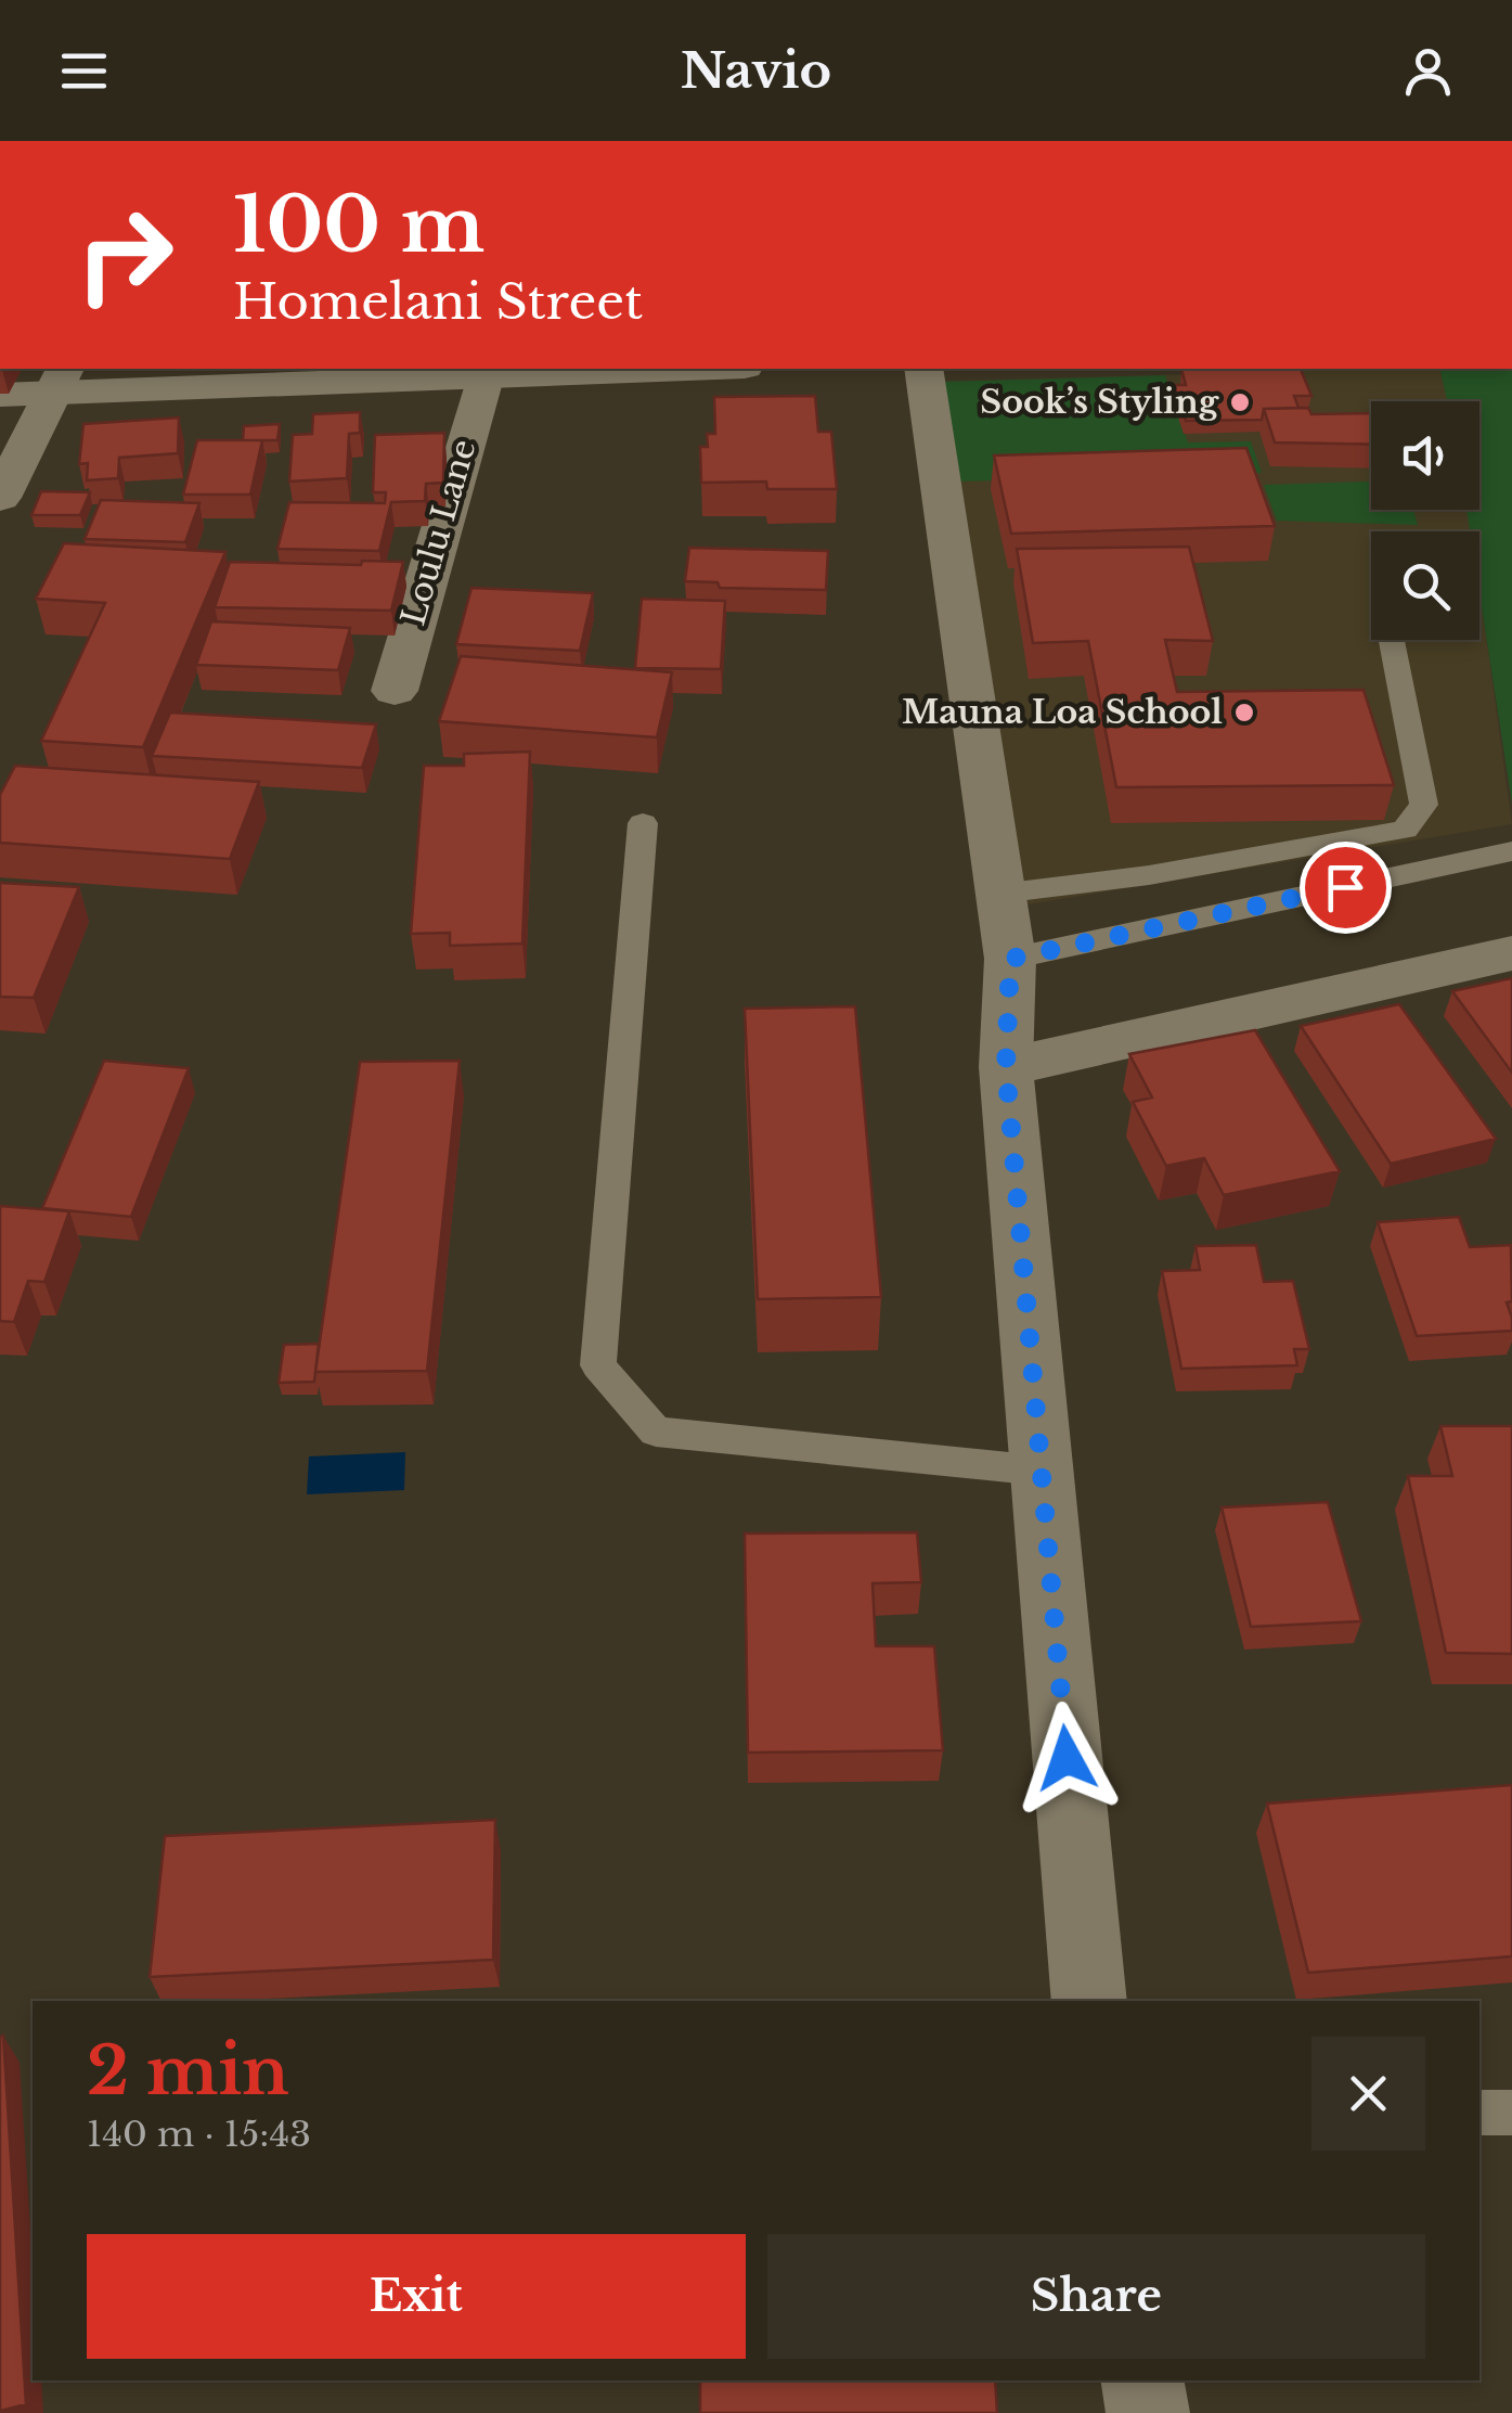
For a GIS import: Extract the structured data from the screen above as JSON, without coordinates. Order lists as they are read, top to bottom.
{
  "streets": {
    "street": ["Loulu Lane"]
  },
  "places": ["Sook’s Styling", "Mauna Loa School"],
  "page": {
    "header": "Navio",
    "turn": ["100 m", "Homelani Street"],
    "heading": ["2 min", "140 m · 15:43"],
    "buttons": ["Exit", "Share"]
  }
}
